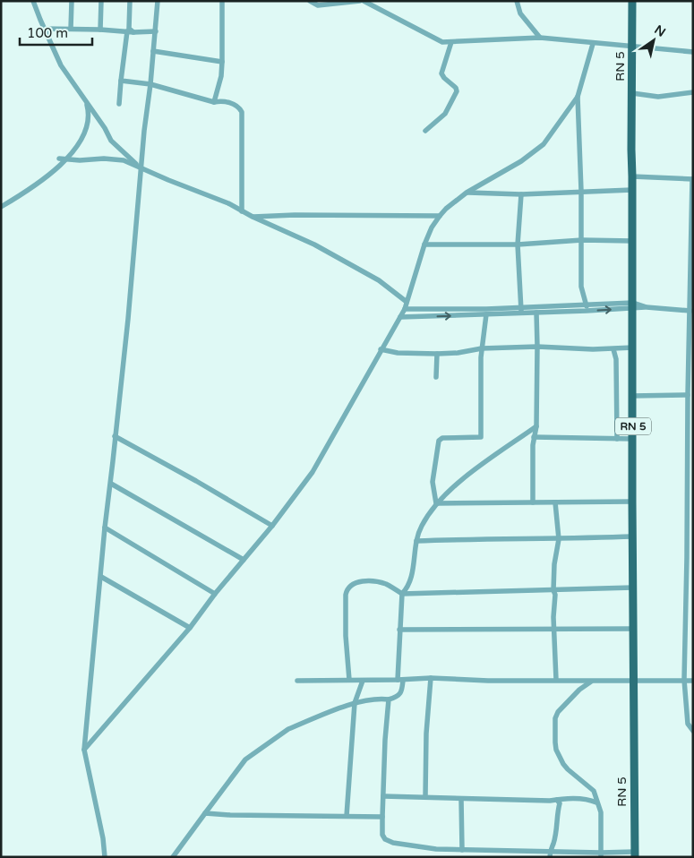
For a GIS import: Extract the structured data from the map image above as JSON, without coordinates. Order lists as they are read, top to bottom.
{
  "streets": {
    "main road": ["RN 5"]
  },
  "scale_bar": "100 m",
  "north": "top right"
}
